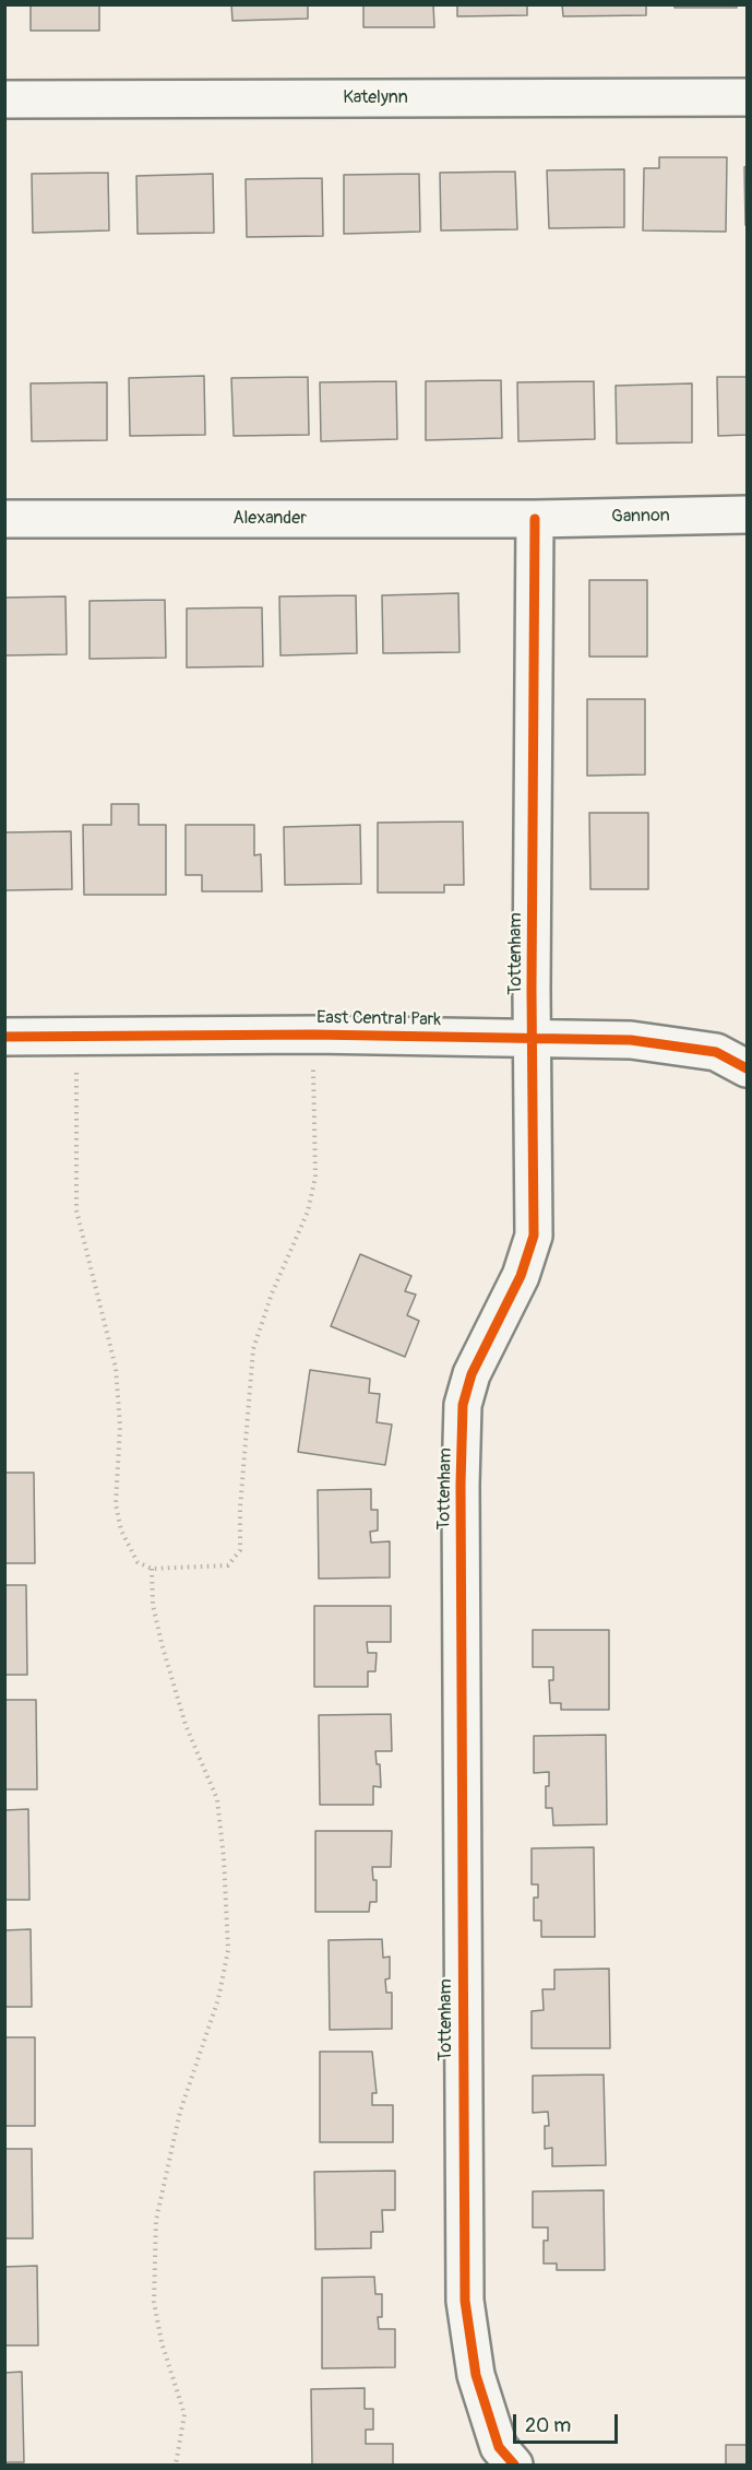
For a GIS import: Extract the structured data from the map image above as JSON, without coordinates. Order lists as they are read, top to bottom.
{
  "streets": {
    "street": [
      "Katelynn",
      "Gannon",
      "Alexander",
      "Tottenham",
      "East Central Park"
    ]
  },
  "crossings": [
    ["Gannon", "Alexander"],
    ["Gannon", "Tottenham"],
    ["Alexander", "Tottenham"],
    ["Tottenham", "East Central Park"]
  ],
  "scale_bar": "20 m"
}
